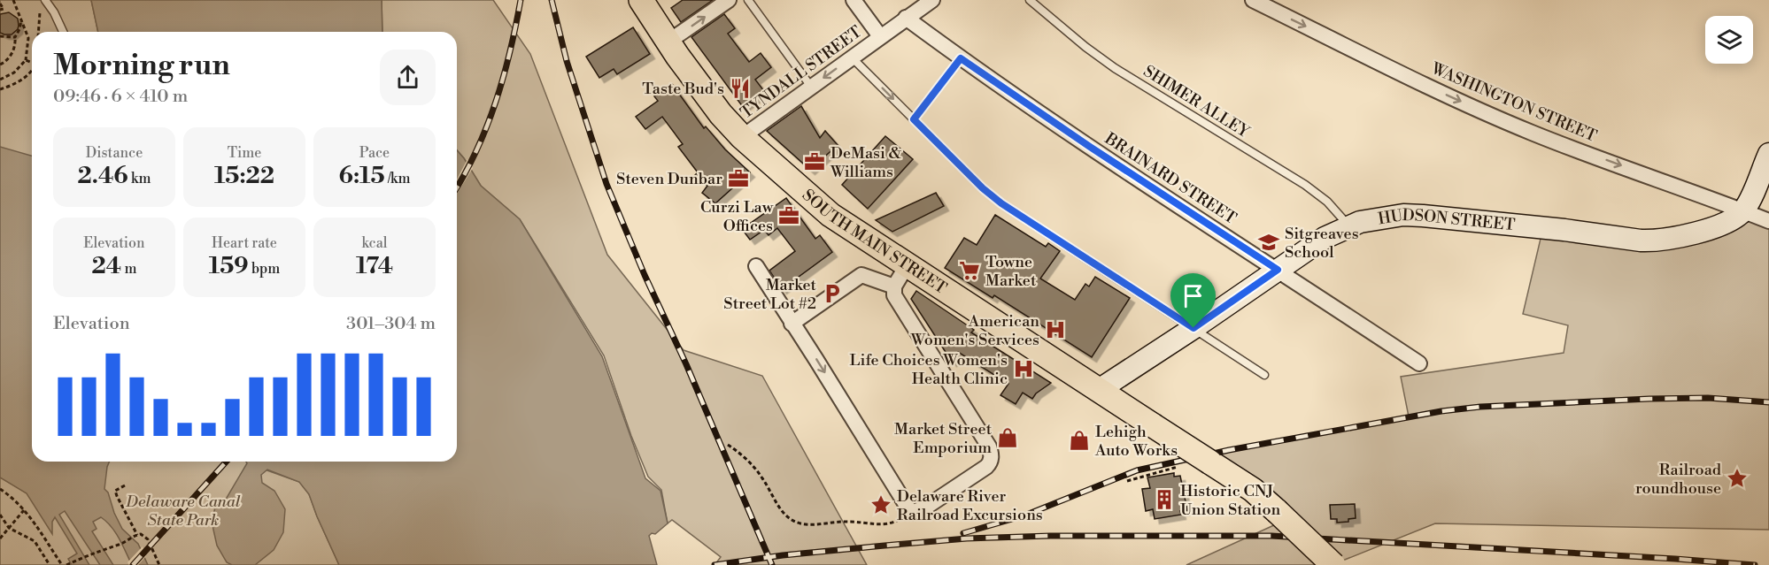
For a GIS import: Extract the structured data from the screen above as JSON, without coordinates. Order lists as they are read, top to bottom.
{
  "streets": {
    "main road": ["SOUTH MAIN STREET"],
    "street": [
      "TYNDALL STREET",
      "WASHINGTON STREET",
      "BRAINARD STREET",
      "HUDSON STREET"
    ],
    "lane": ["SHIMER ALLEY"]
  },
  "crossings": [
    ["TYNDALL STREET", "BRAINARD STREET"],
    ["TYNDALL STREET", "SOUTH MAIN STREET"],
    ["SHIMER ALLEY", "HUDSON STREET"],
    ["WASHINGTON STREET", "HUDSON STREET"],
    ["BRAINARD STREET", "HUDSON STREET"],
    ["HUDSON STREET", "SOUTH MAIN STREET"]
  ],
  "one_way": ["WASHINGTON STREET"],
  "parks": ["Delaware Canal State Park"],
  "places": {
    "restaurant": ["Taste Bud's"],
    "office": ["DeMasi & Williams", "Steven Dunbar", "Curzi Law Offices"],
    "school or university": ["Sitgreaves School"],
    "supermarket": ["Towne Market"],
    "parking": ["Market Street Lot #2"],
    "hospital": ["American Women's Services", "Life Choices Women's Health Clinic"],
    "shop": ["Market Street Emporium", "Lehigh Auto Works"],
    "place": ["Railroad roundhouse", "Delaware River Railroad Excursions"],
    "building": ["Historic CNJ Union Station"]
  },
  "page": {
    "heading": ["Morning run", "09:46 · 6 × 410 m"],
    "stats": [
      ["Distance", "2.46 km"],
      ["Time", "15:22"],
      ["Pace", "6:15 /km"],
      ["Elevation", "24 m"],
      ["Heart rate", "159 bpm"],
      ["kcal", "174"]
    ],
    "chart": ["Elevation", "301–304 m"]
  }
}
